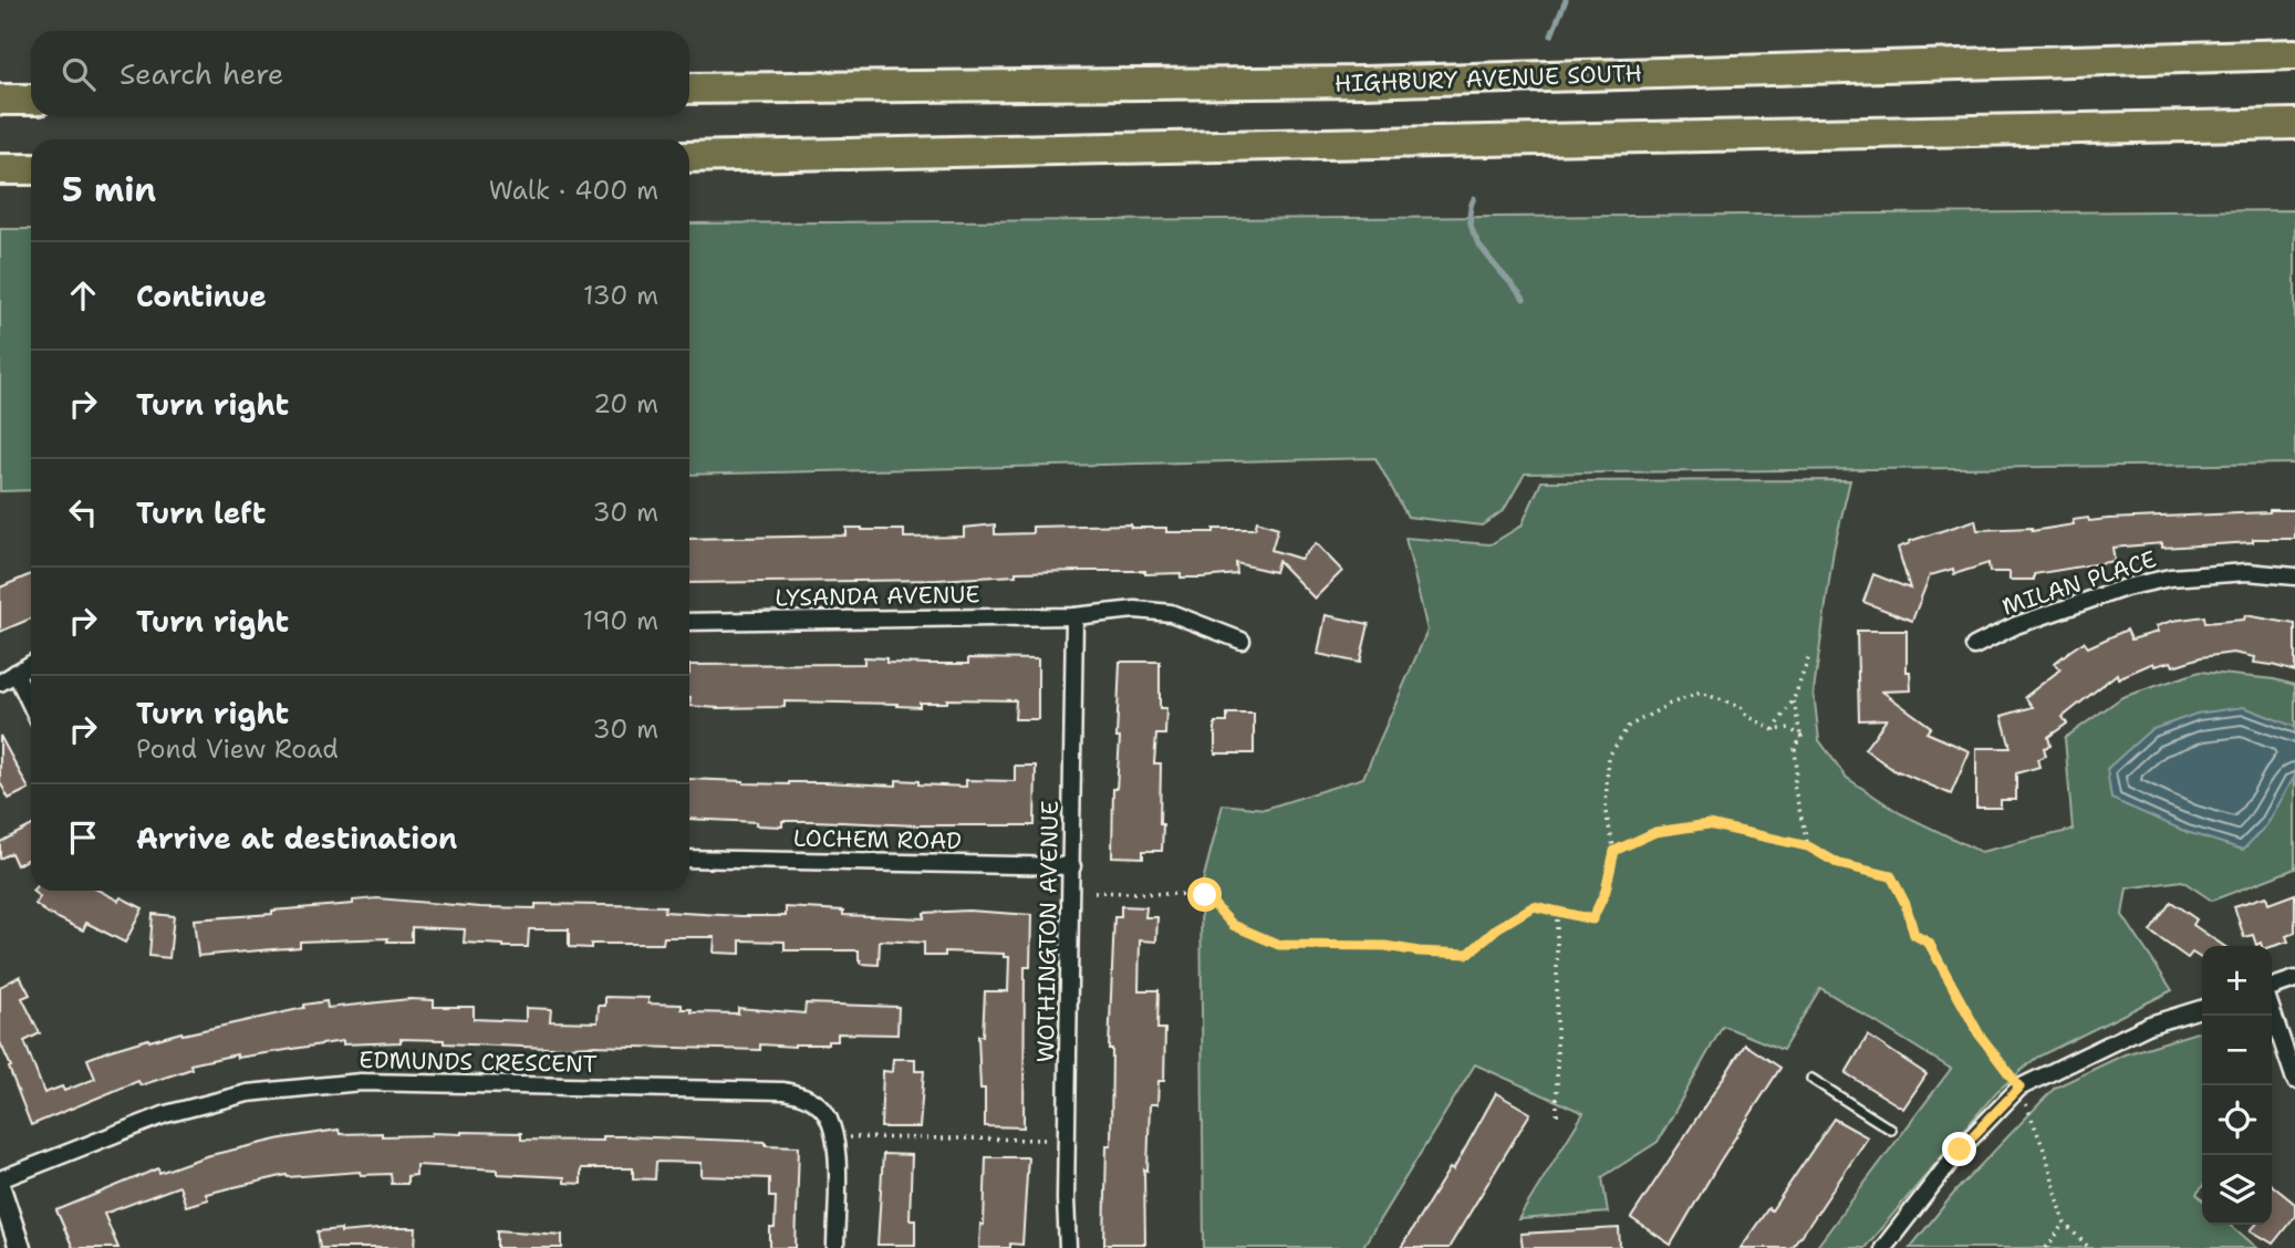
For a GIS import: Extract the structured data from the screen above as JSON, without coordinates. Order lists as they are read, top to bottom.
{
  "streets": {
    "highway": ["HIGHBURY AVENUE SOUTH"],
    "street": [
      "MILAN PLACE",
      "LYSANDA AVENUE",
      "LOCHEM ROAD",
      "WOTHINGTON AVENUE",
      "EDMUNDS CRESCENT"
    ]
  },
  "crossings": [
    ["LYSANDA AVENUE", "WOTHINGTON AVENUE"],
    ["LOCHEM ROAD", "WOTHINGTON AVENUE"]
  ],
  "page": {
    "search": "Search here",
    "heading": ["5 min", "Walk · 400 m"],
    "list": [
      ["Continue", "130 m"],
      ["Turn right", "20 m"],
      ["Turn left", "30 m"],
      ["Turn right", "190 m"],
      ["Turn right", "Pond View Road", "30 m"],
      "Arrive at destination"
    ],
    "map_buttons": ["+", "−"]
  }
}
